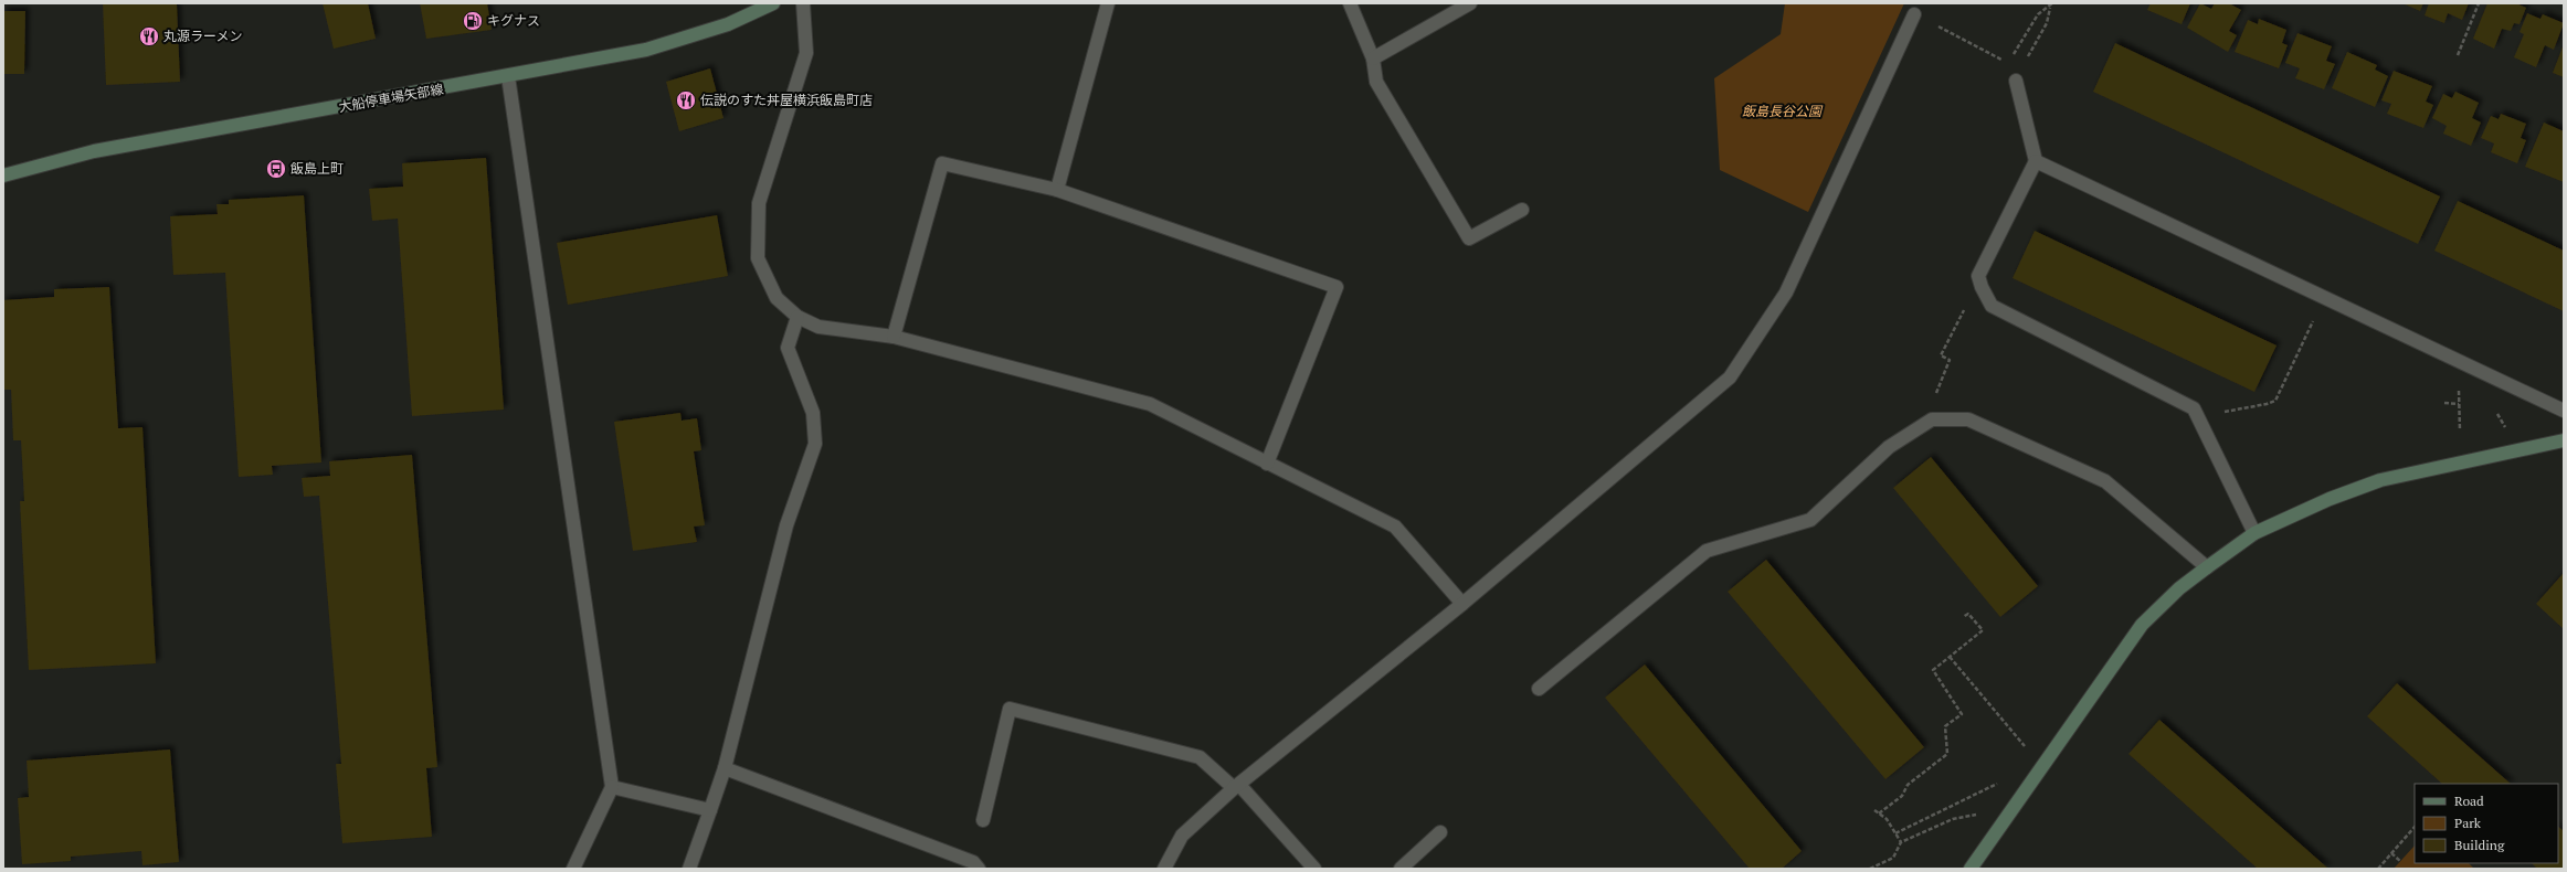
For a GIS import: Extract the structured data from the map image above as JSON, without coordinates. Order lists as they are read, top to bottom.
{
  "streets": {
    "main road": ["大船停車場矢部線"]
  },
  "parks": ["飯島長谷公園"],
  "places": {
    "fuel station": ["キグナス"],
    "restaurant": ["丸源ラーメン", "伝説のすた丼屋横浜飯島町店"],
    "bus stop": ["飯島上町"]
  },
  "legend": ["Road", "Park", "Building"]
}
